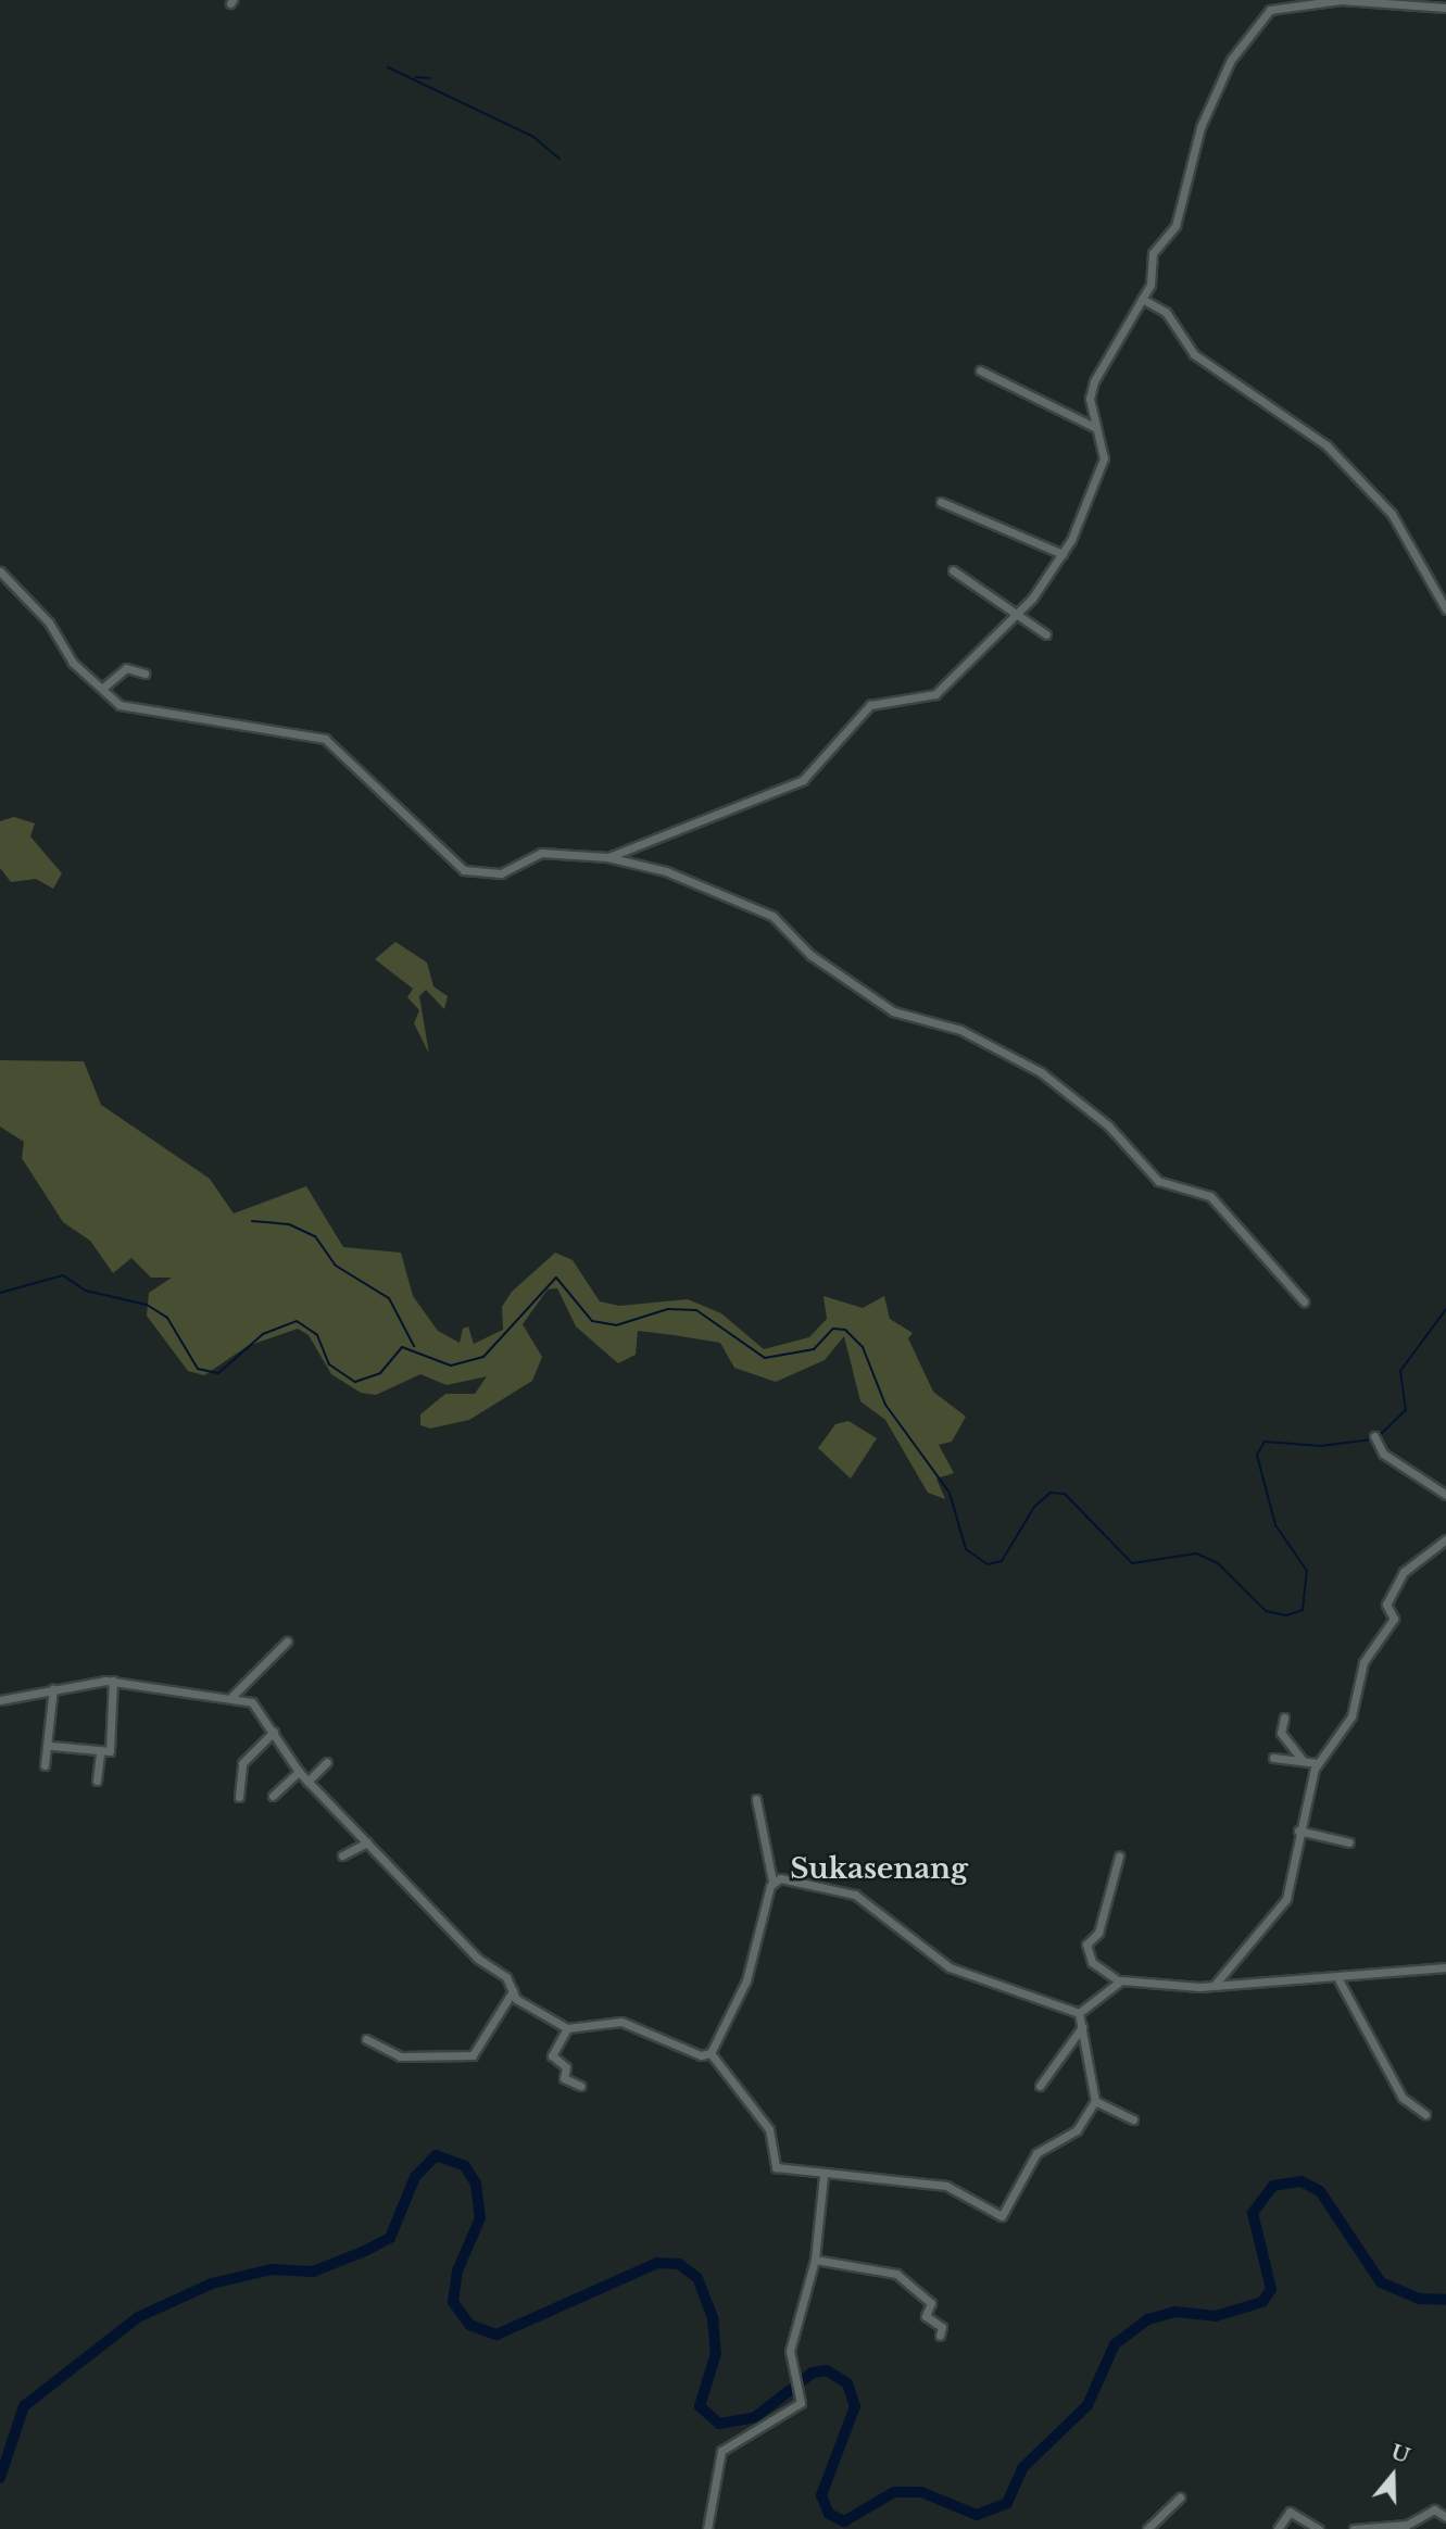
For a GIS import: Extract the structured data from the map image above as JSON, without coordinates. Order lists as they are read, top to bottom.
{
  "districts": ["Sukasenang"],
  "north": "top"
}
